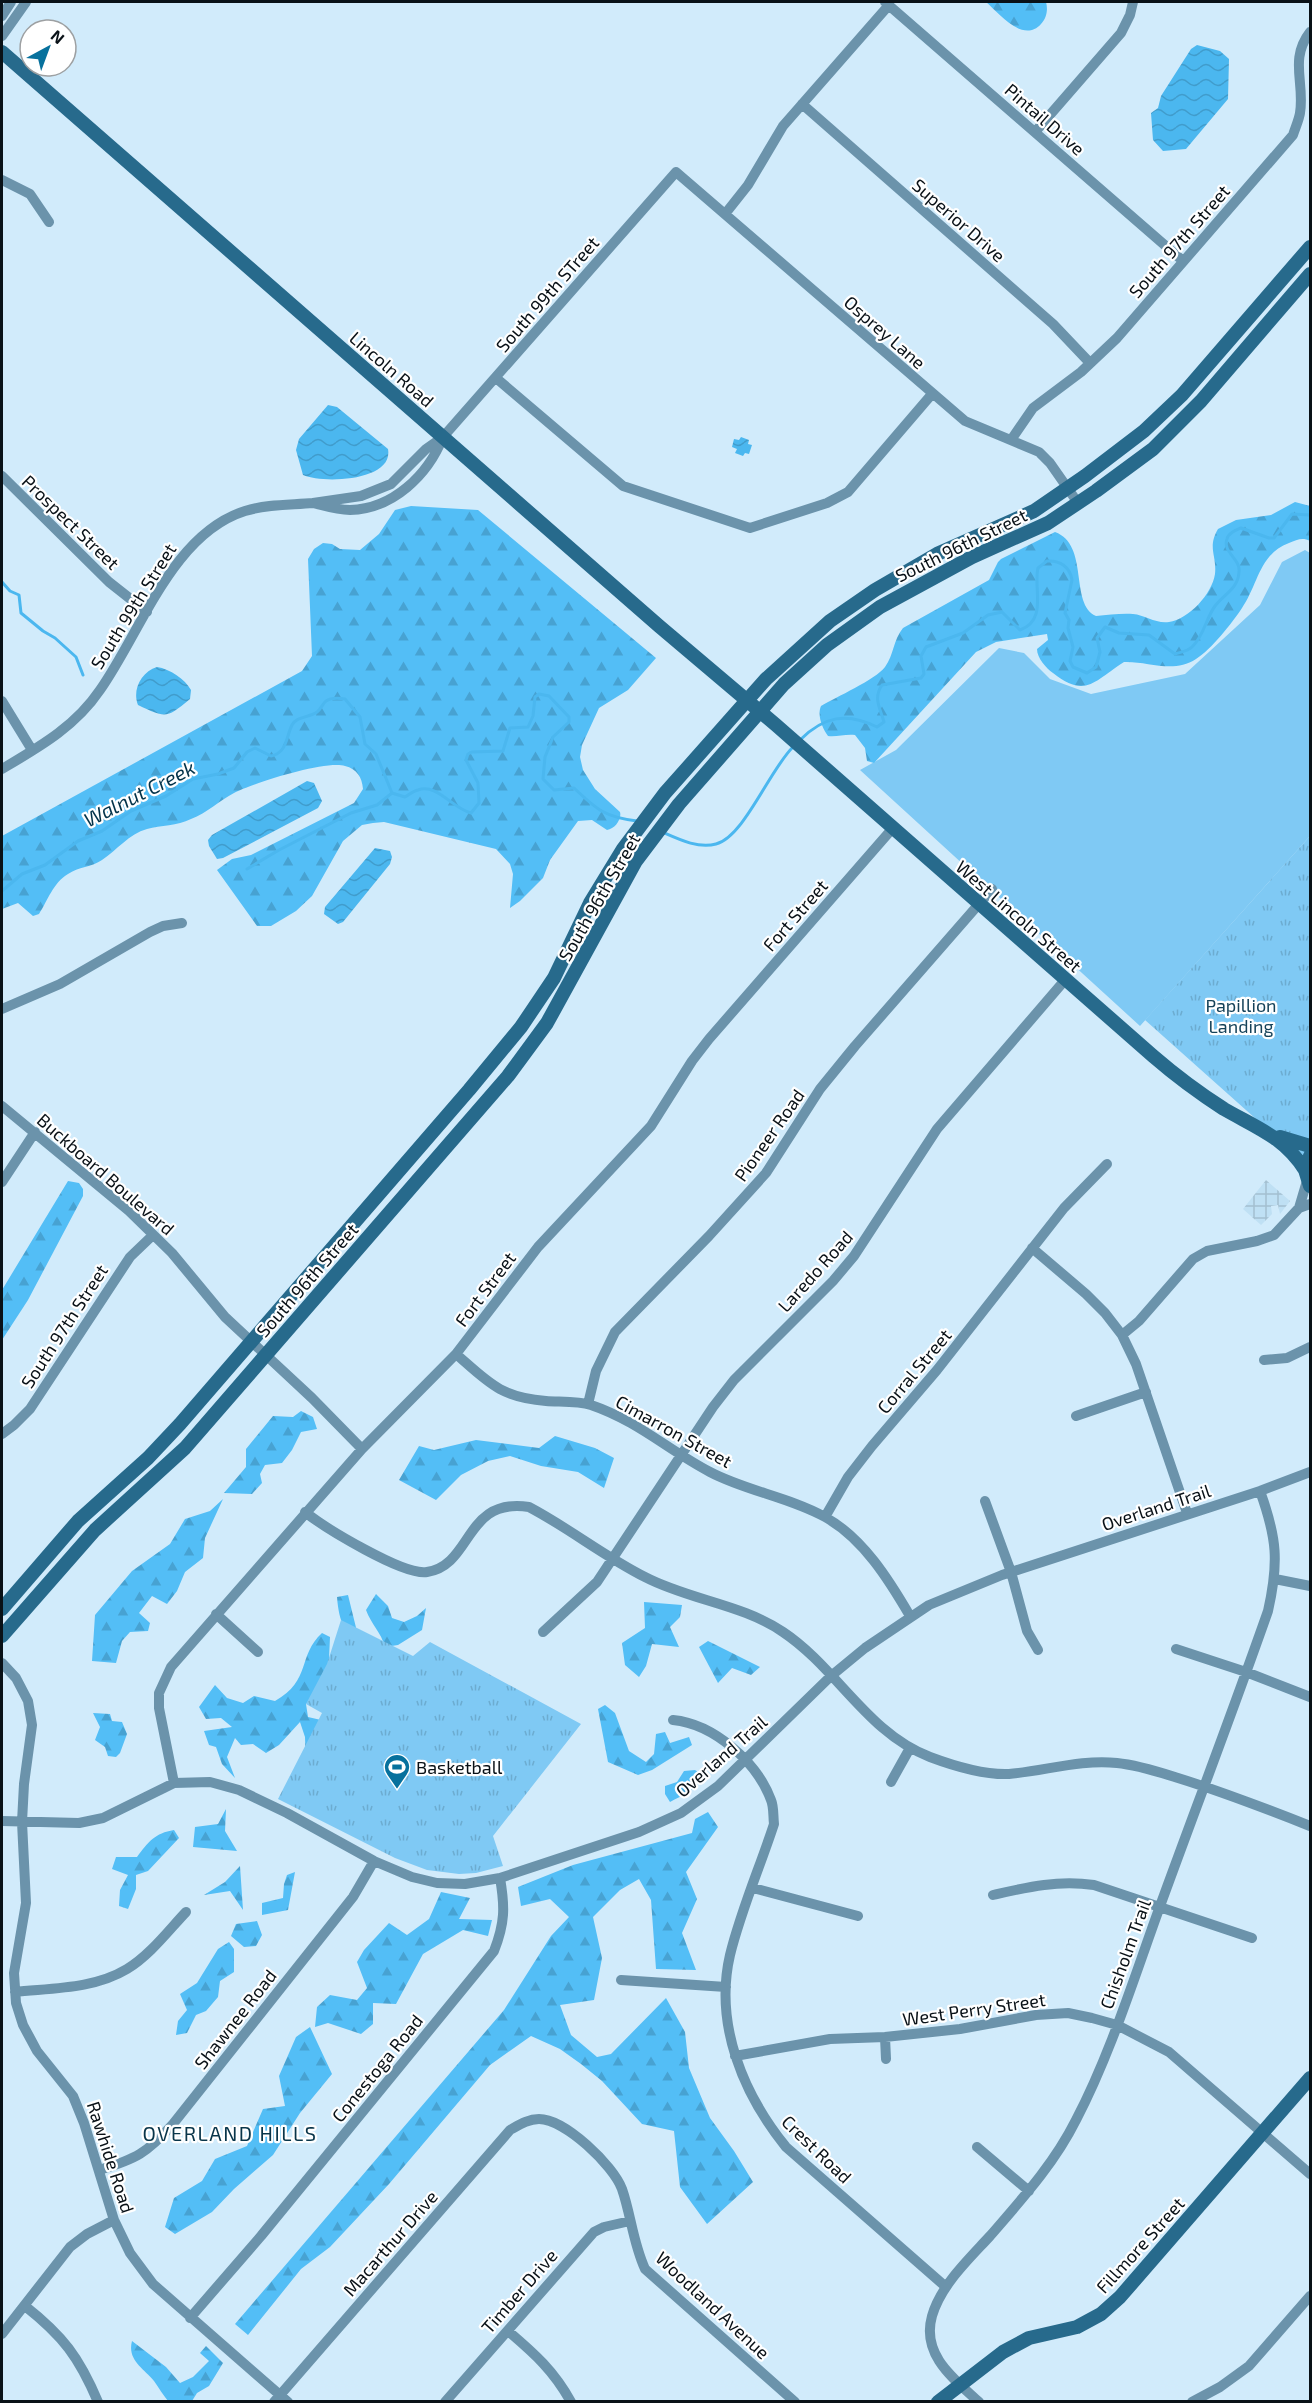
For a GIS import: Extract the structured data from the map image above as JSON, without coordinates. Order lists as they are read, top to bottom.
{
  "streets": {
    "main road": [
      "Lincoln Road",
      "South 96th Street",
      "West Lincoln Street",
      "Fillmore Street"
    ],
    "street": [
      "Pintail Drive",
      "Superior Drive",
      "South 97th Street",
      "South 99th STreet",
      "Osprey Lane",
      "Prospect Street",
      "South 99th Street",
      "Fort Street",
      "Pioneer Road",
      "Buckboard Boulevard",
      "Laredo Road",
      "Corral Street",
      "Cimarron Street",
      "Overland Trail",
      "Chisholm Trail",
      "West Perry Street",
      "Shawnee Road",
      "Conestoga Road",
      "Crest Road",
      "Rawhide Road",
      "Macarthur Drive",
      "Timber Drive",
      "Woodland Avenue"
    ]
  },
  "crossings": [
    ["Pintail Drive", "South 97th Street"],
    ["Superior Drive", "South 97th Street"],
    ["South 97th Street", "Osprey Lane"],
    ["South 97th Street", "Buckboard Boulevard"],
    ["South 99th STreet", "Osprey Lane"],
    ["South 99th STreet", "Lincoln Road"],
    ["South 99th STreet", "South 99th Street"],
    ["Osprey Lane", "South 96th Street"],
    ["Lincoln Road", "South 96th Street"],
    ["Lincoln Road", "South 99th Street"],
    ["Lincoln Road", "West Lincoln Street"],
    ["Prospect Street", "South 99th Street"],
    ["South 96th Street", "West Lincoln Street"],
    ["South 96th Street", "Buckboard Boulevard"],
    ["Fort Street", "West Lincoln Street"],
    ["Fort Street", "Buckboard Boulevard"],
    ["Fort Street", "Cimarron Street"],
    ["Fort Street", "Overland Trail"],
    ["West Lincoln Street", "Pioneer Road"],
    ["West Lincoln Street", "Laredo Road"],
    ["Pioneer Road", "Cimarron Street"],
    ["Laredo Road", "Cimarron Street"],
    ["Corral Street", "Cimarron Street"],
    ["Cimarron Street", "Overland Trail"],
    ["Overland Trail", "Chisholm Trail"],
    ["Overland Trail", "Shawnee Road"],
    ["Overland Trail", "Conestoga Road"],
    ["Overland Trail", "Crest Road"],
    ["Overland Trail", "Rawhide Road"],
    ["Chisholm Trail", "West Perry Street"],
    ["Chisholm Trail", "Crest Road"],
    ["Chisholm Trail", "Fillmore Street"],
    ["West Perry Street", "Crest Road"],
    ["West Perry Street", "Fillmore Street"],
    ["Shawnee Road", "Rawhide Road"],
    ["Conestoga Road", "Rawhide Road"],
    ["Rawhide Road", "Macarthur Drive"],
    ["Macarthur Drive", "Woodland Avenue"],
    ["Timber Drive", "Woodland Avenue"]
  ],
  "districts": ["OVERLAND HILLS"],
  "water": ["Walnut Creek"],
  "parks": ["Papillion Landing"],
  "places": {
    "sports": ["Basketball"]
  },
  "north": "top right"
}
